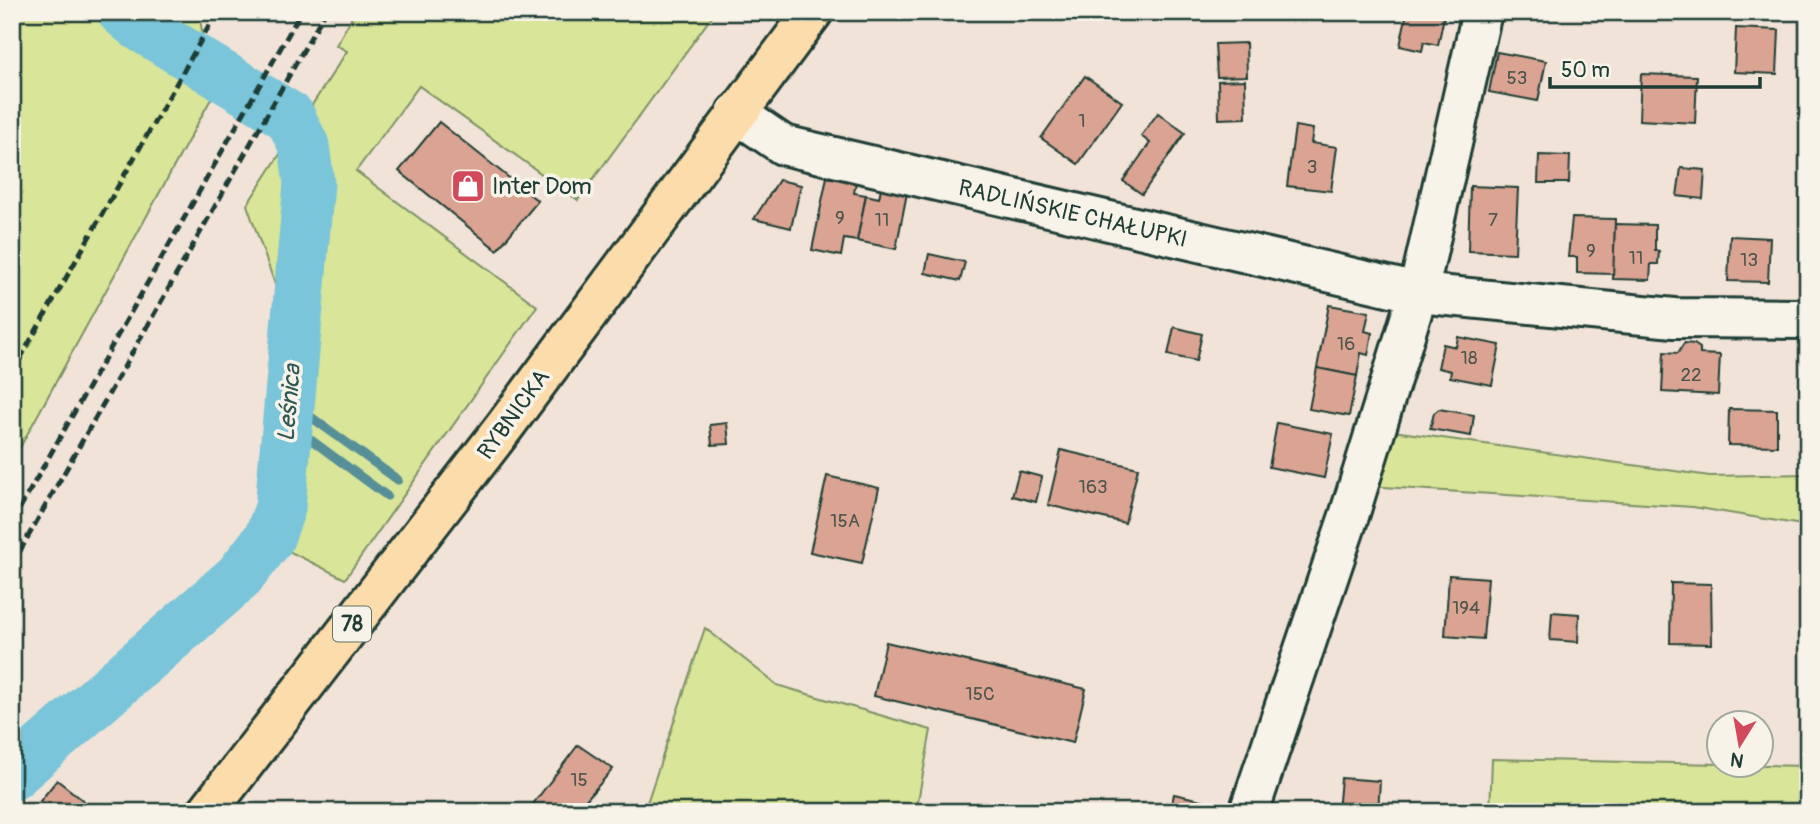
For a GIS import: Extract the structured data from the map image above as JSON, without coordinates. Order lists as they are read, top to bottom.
{
  "streets": {
    "main road": ["RYBNICKA", "78"],
    "street": ["RADLIŃSKIE CHAŁUPKI"]
  },
  "crossings": [
    ["RADLIŃSKIE CHAŁUPKI", "RYBNICKA"]
  ],
  "water": ["Leśnica"],
  "places": {
    "shop": ["Inter Dom"]
  },
  "house_numbers": [
    "53",
    "1",
    "3",
    "9",
    "11",
    "7",
    "9",
    "11",
    "13",
    "16",
    "18",
    "22",
    "163",
    "15A",
    "194",
    "15C",
    "15"
  ],
  "scale_bar": "50 m",
  "north": "bottom"
}
